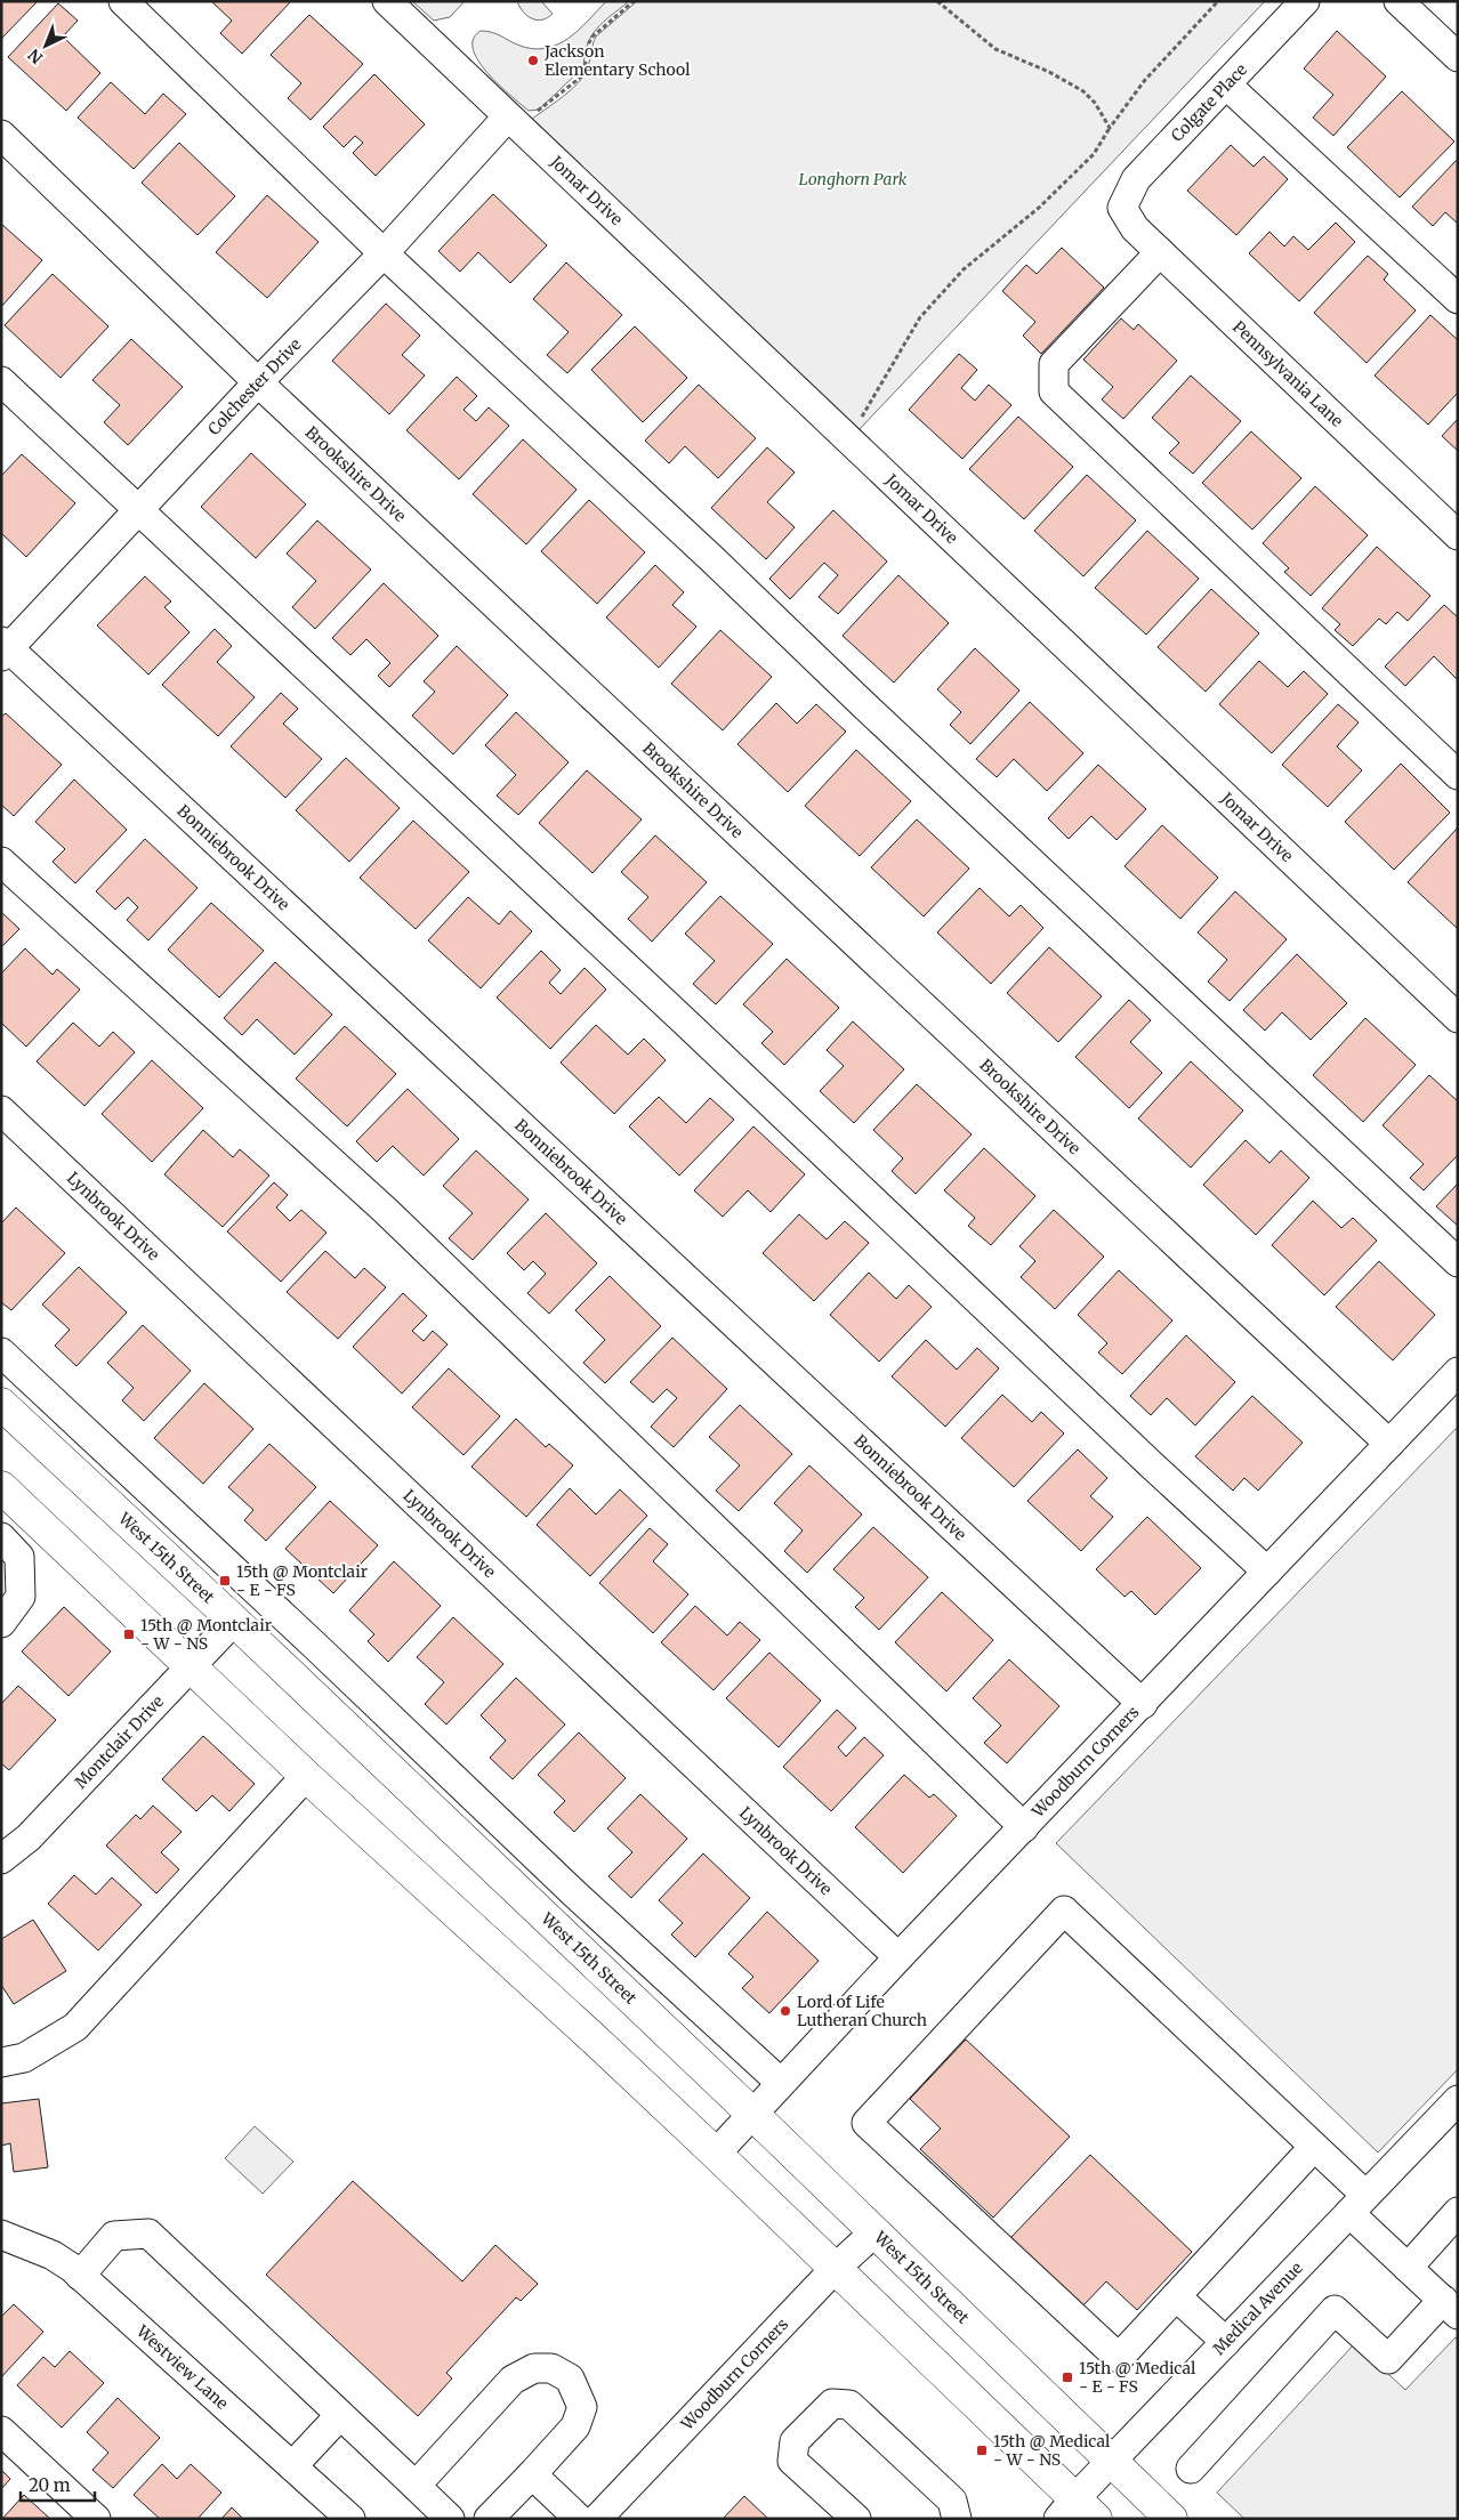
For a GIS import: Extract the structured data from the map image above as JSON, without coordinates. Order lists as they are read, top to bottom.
{
  "streets": {
    "main road": ["West 15th Street"],
    "street": [
      "Colgate Place",
      "Jomar Drive",
      "Pennsylvania Lane",
      "Colchester Drive",
      "Brookshire Drive",
      "Bonniebrook Drive",
      "Lynbrook Drive",
      "Montclair Drive",
      "Woodburn Corners",
      "Medical Avenue",
      "Westview Lane"
    ]
  },
  "crossings": [
    ["Colgate Place", "Pennsylvania Lane"],
    ["Jomar Drive", "Colchester Drive"],
    ["Colchester Drive", "Brookshire Drive"],
    ["Colchester Drive", "Bonniebrook Drive"],
    ["Brookshire Drive", "Woodburn Corners"],
    ["Bonniebrook Drive", "Woodburn Corners"],
    ["Lynbrook Drive", "Woodburn Corners"],
    ["West 15th Street", "Montclair Drive"],
    ["West 15th Street", "Woodburn Corners"],
    ["West 15th Street", "Medical Avenue"]
  ],
  "parks": ["Longhorn Park"],
  "places": {
    "other": ["Jackson Elementary School", "Lord of Life Lutheran Church"],
    "transit": [
      "15th @ Montclair - E - FS",
      "15th @ Montclair - W - NS",
      "15th @ Medical - E - FS",
      "15th @ Medical - W - NS"
    ]
  },
  "scale_bar": "20 m",
  "north": "bottom left"
}
